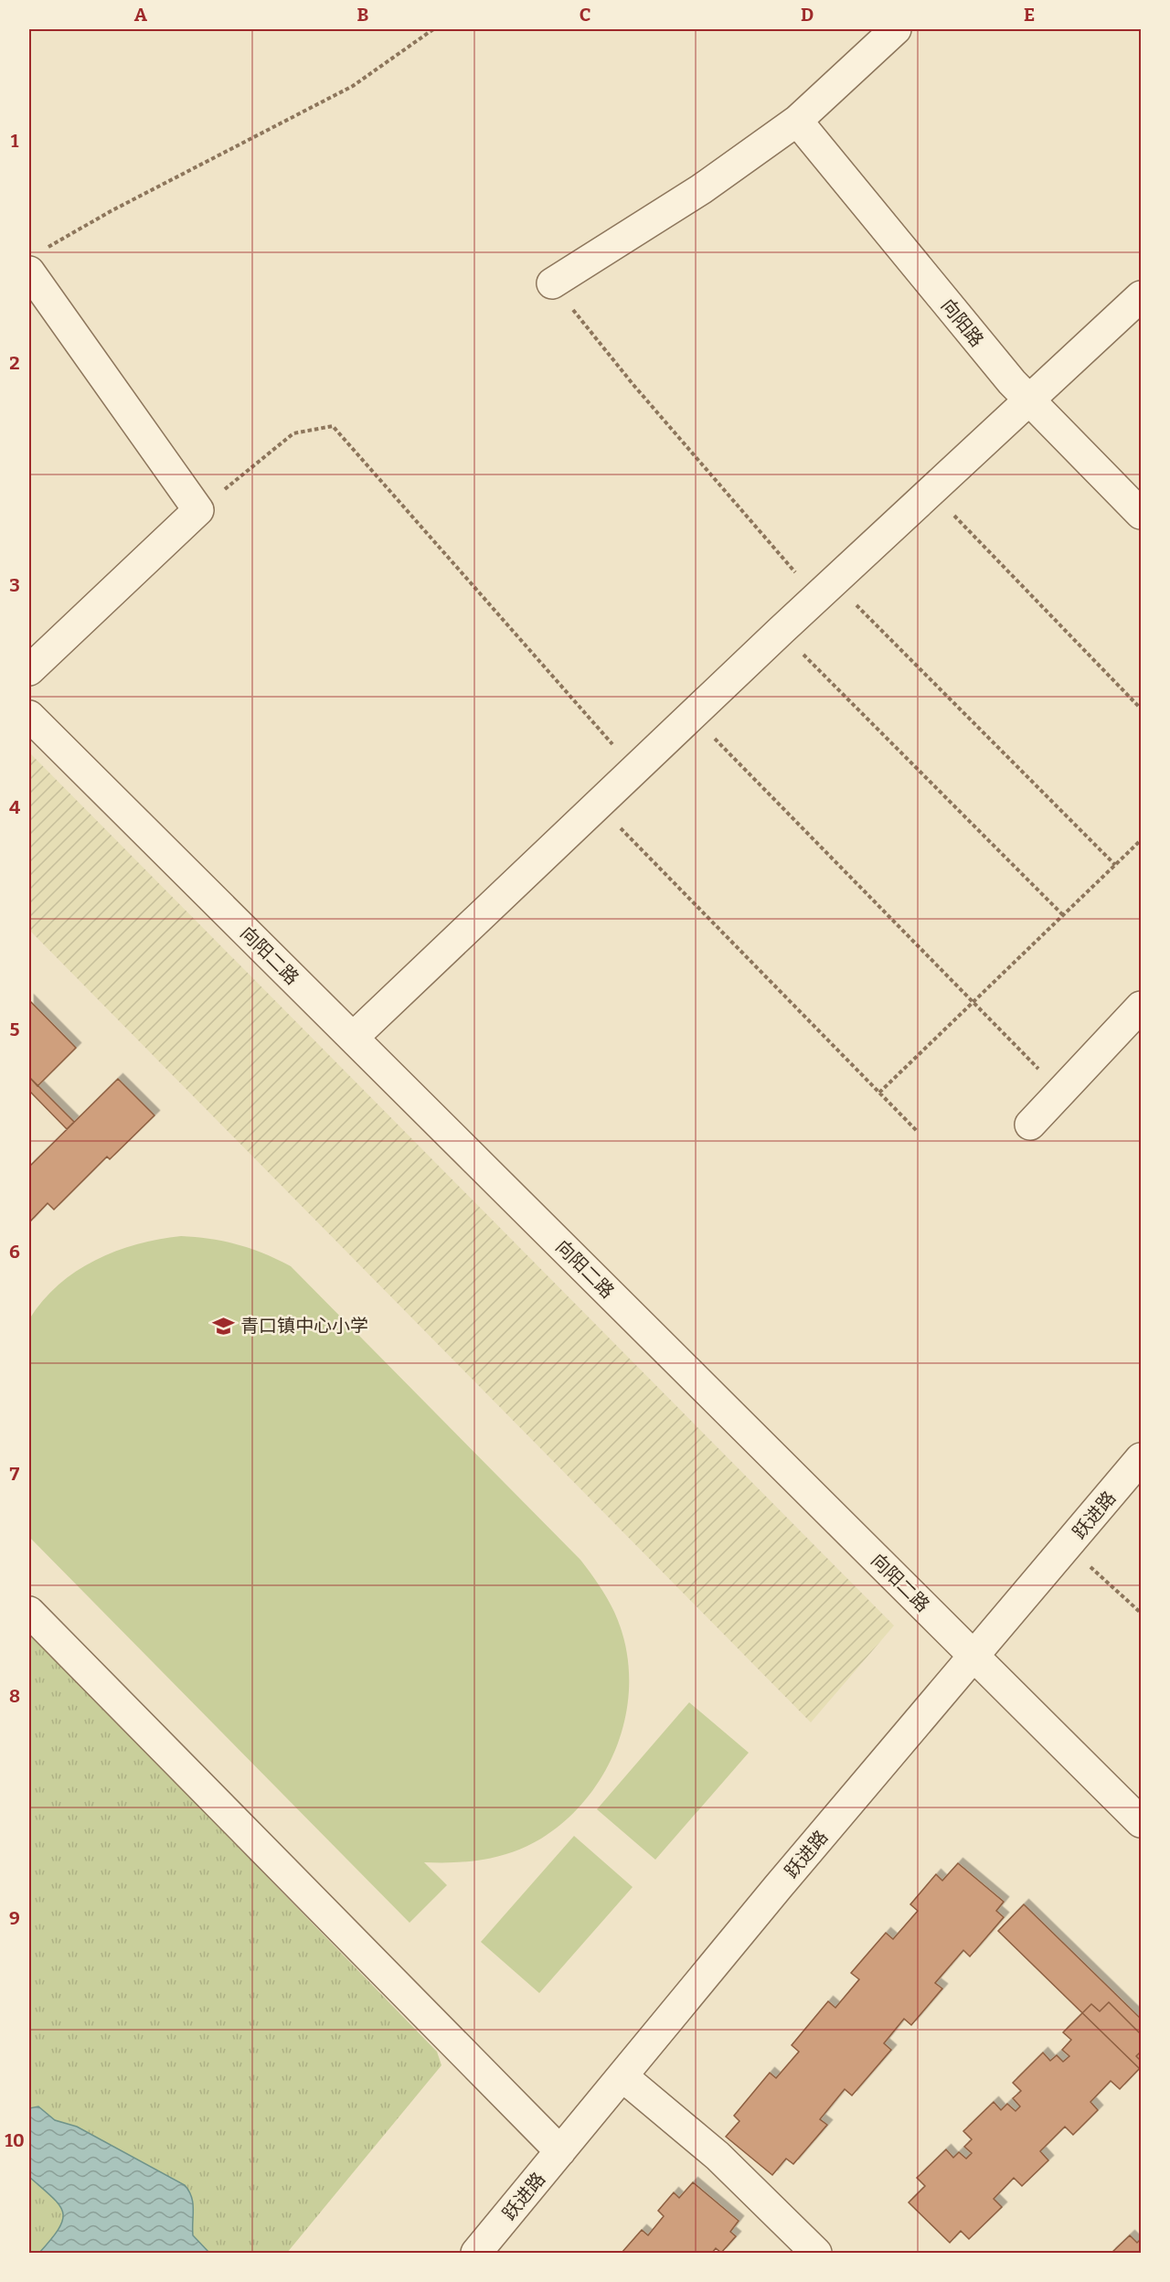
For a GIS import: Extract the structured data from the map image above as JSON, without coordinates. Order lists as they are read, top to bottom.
{
  "streets": {
    "street": ["向阳路", "向阳二路", "跃进路"]
  },
  "crossings": [
    ["向阳二路", "跃进路"]
  ],
  "places": {
    "school or university": ["青口镇中心小学"]
  },
  "grid": {
    "columns": [
      "A",
      "B",
      "C",
      "D",
      "E"
    ],
    "rows": [
      "1",
      "2",
      "3",
      "4",
      "5",
      "6",
      "7",
      "8",
      "9",
      "10"
    ]
  }
}
